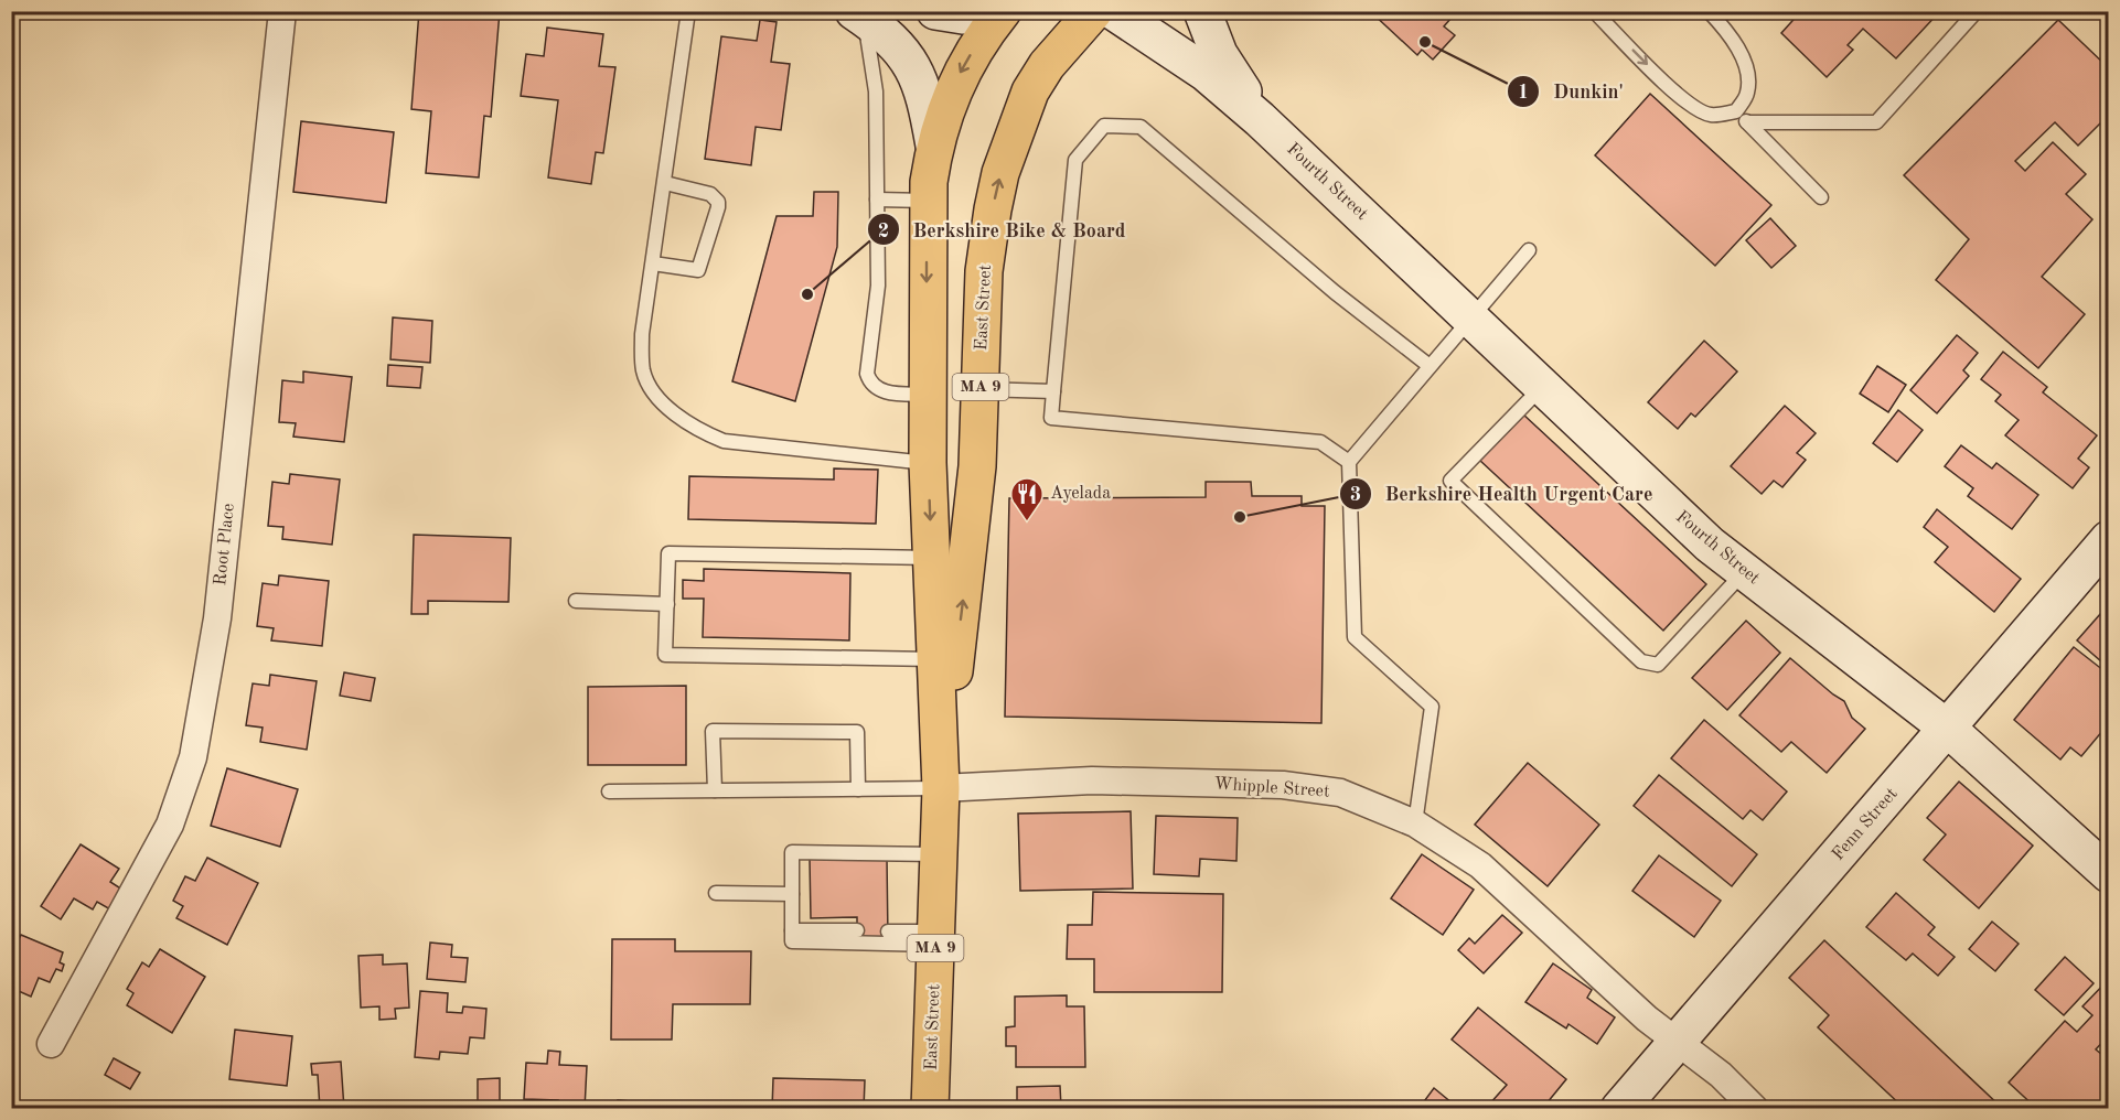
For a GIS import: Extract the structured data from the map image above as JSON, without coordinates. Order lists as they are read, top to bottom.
{
  "streets": {
    "highway": ["East Street", "MA 9"],
    "street": [
      "Fourth Street",
      "Root Place",
      "Whipple Street",
      "Fenn Street"
    ]
  },
  "crossings": [
    ["Fourth Street", "Fenn Street"],
    ["East Street", "Whipple Street"],
    ["Whipple Street", "Fenn Street"]
  ],
  "places": {
    "other": ["Dunkin'", "Berkshire Bike & Board", "Berkshire Health Urgent Care"],
    "restaurant": ["Ayelada"]
  }
}
